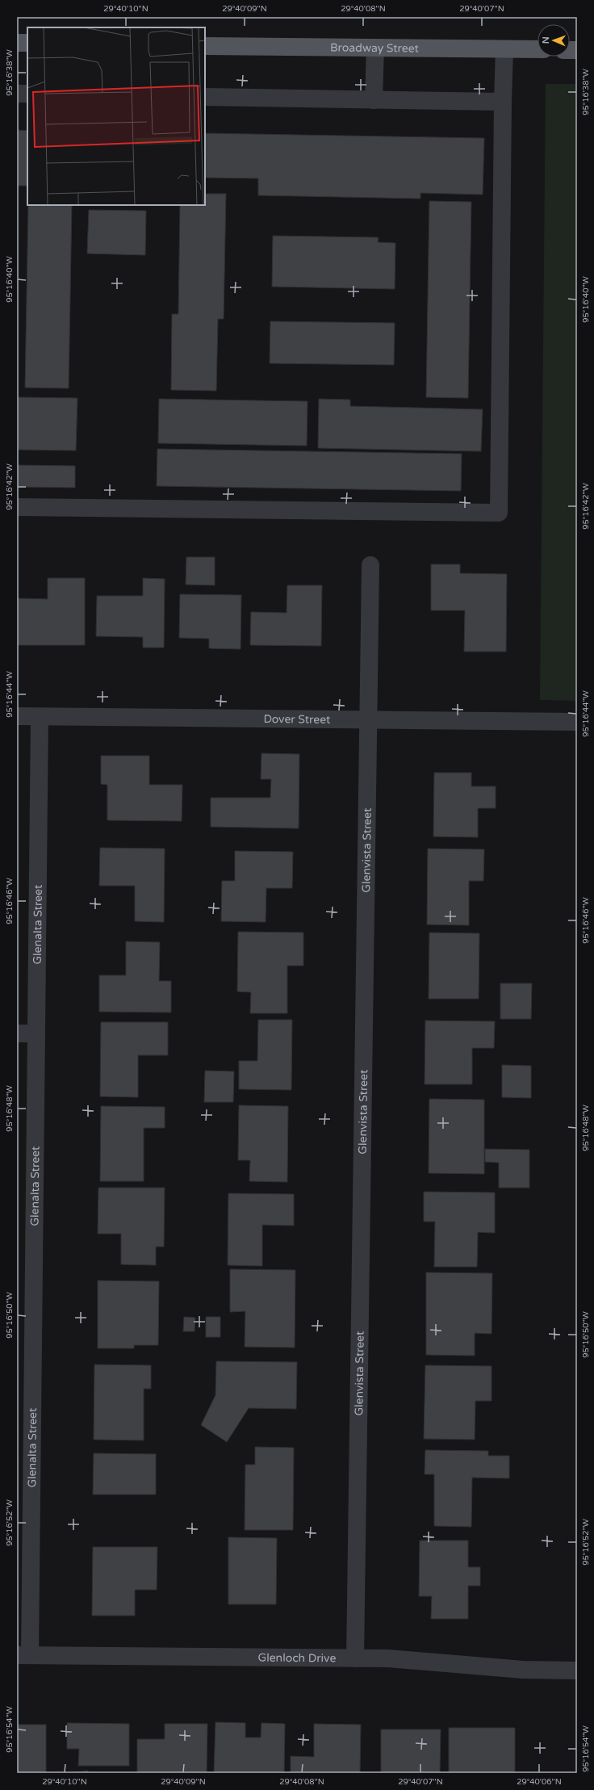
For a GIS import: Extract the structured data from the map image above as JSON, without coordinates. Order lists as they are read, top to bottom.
{
  "streets": {
    "main road": ["Broadway Street"],
    "street": [
      "Dover Street",
      "Glenvista Street",
      "Glenalta Street",
      "Glenloch Drive"
    ]
  },
  "crossings": [
    ["Dover Street", "Glenvista Street"],
    ["Dover Street", "Glenalta Street"],
    ["Glenvista Street", "Glenloch Drive"],
    ["Glenalta Street", "Glenloch Drive"]
  ],
  "north": "left",
  "coordinates": [
    "29°40'10\"N",
    "29°40'09\"N",
    "29°40'08\"N",
    "29°40'07\"N",
    "95°16'38\"W",
    "95°16'40\"W",
    "95°16'42\"W",
    "95°16'44\"W",
    "95°16'46\"W",
    "95°16'48\"W",
    "95°16'50\"W",
    "95°16'52\"W",
    "95°16'54\"W",
    "29°40'06\"N"
  ]
}
